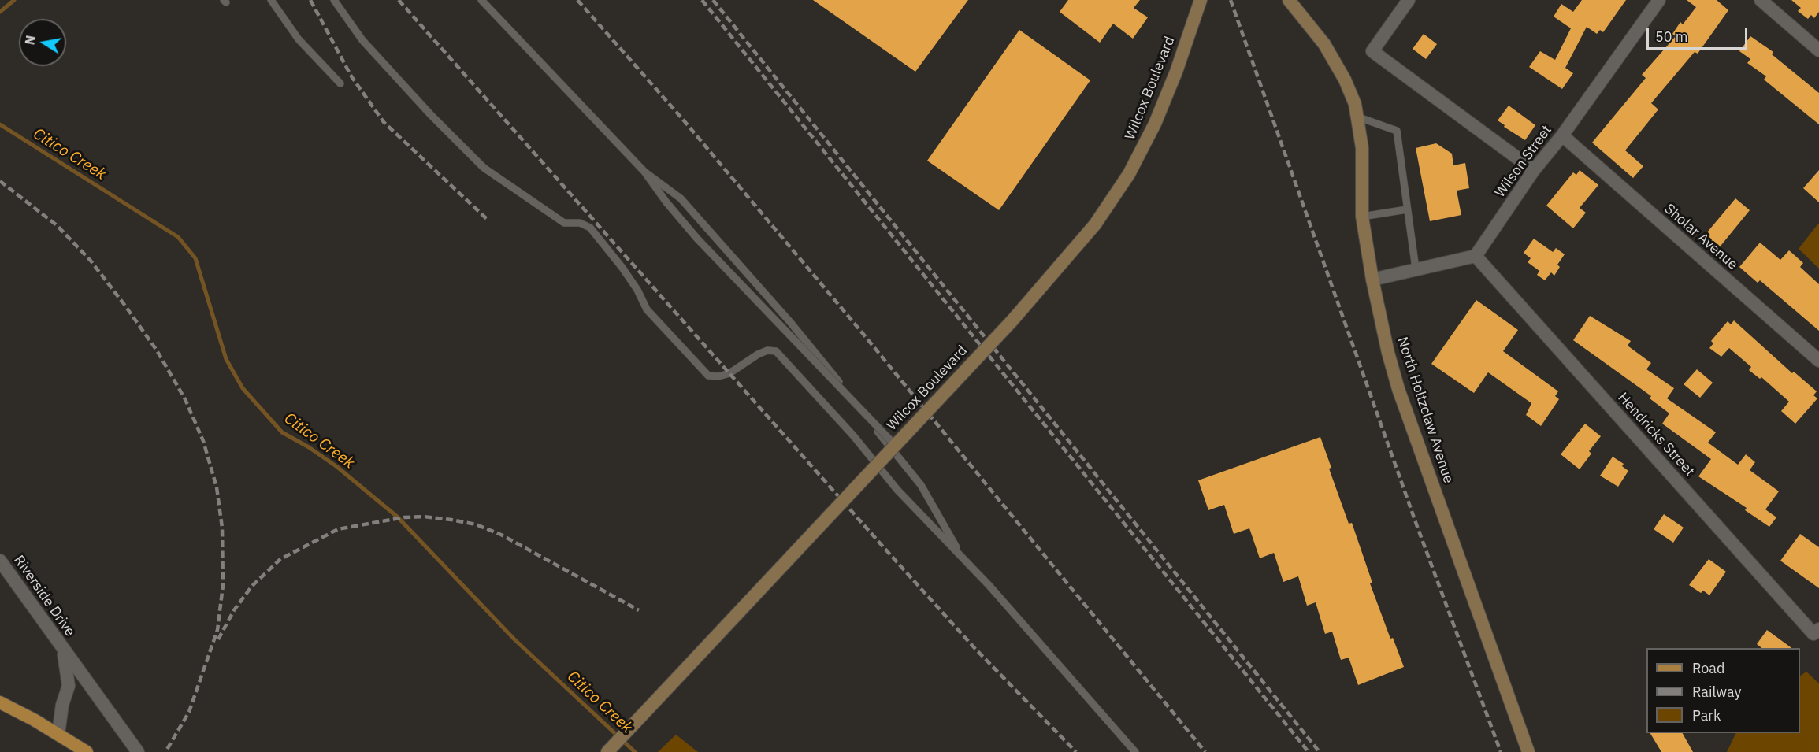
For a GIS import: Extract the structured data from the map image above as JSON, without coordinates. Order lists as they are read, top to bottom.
{
  "streets": {
    "main road": ["Wilcox Boulevard", "North Holtzclaw Avenue"],
    "street": [
      "Wilson Street",
      "Sholar Avenue",
      "Hendricks Street",
      "Riverside Drive"
    ]
  },
  "crossings": [
    ["Wilson Street", "Sholar Avenue"],
    ["Wilson Street", "Hendricks Street"]
  ],
  "water": ["Citico Creek"],
  "legend": ["Road", "Railway", "Park"],
  "scale_bar": "50 m",
  "north": "left"
}
